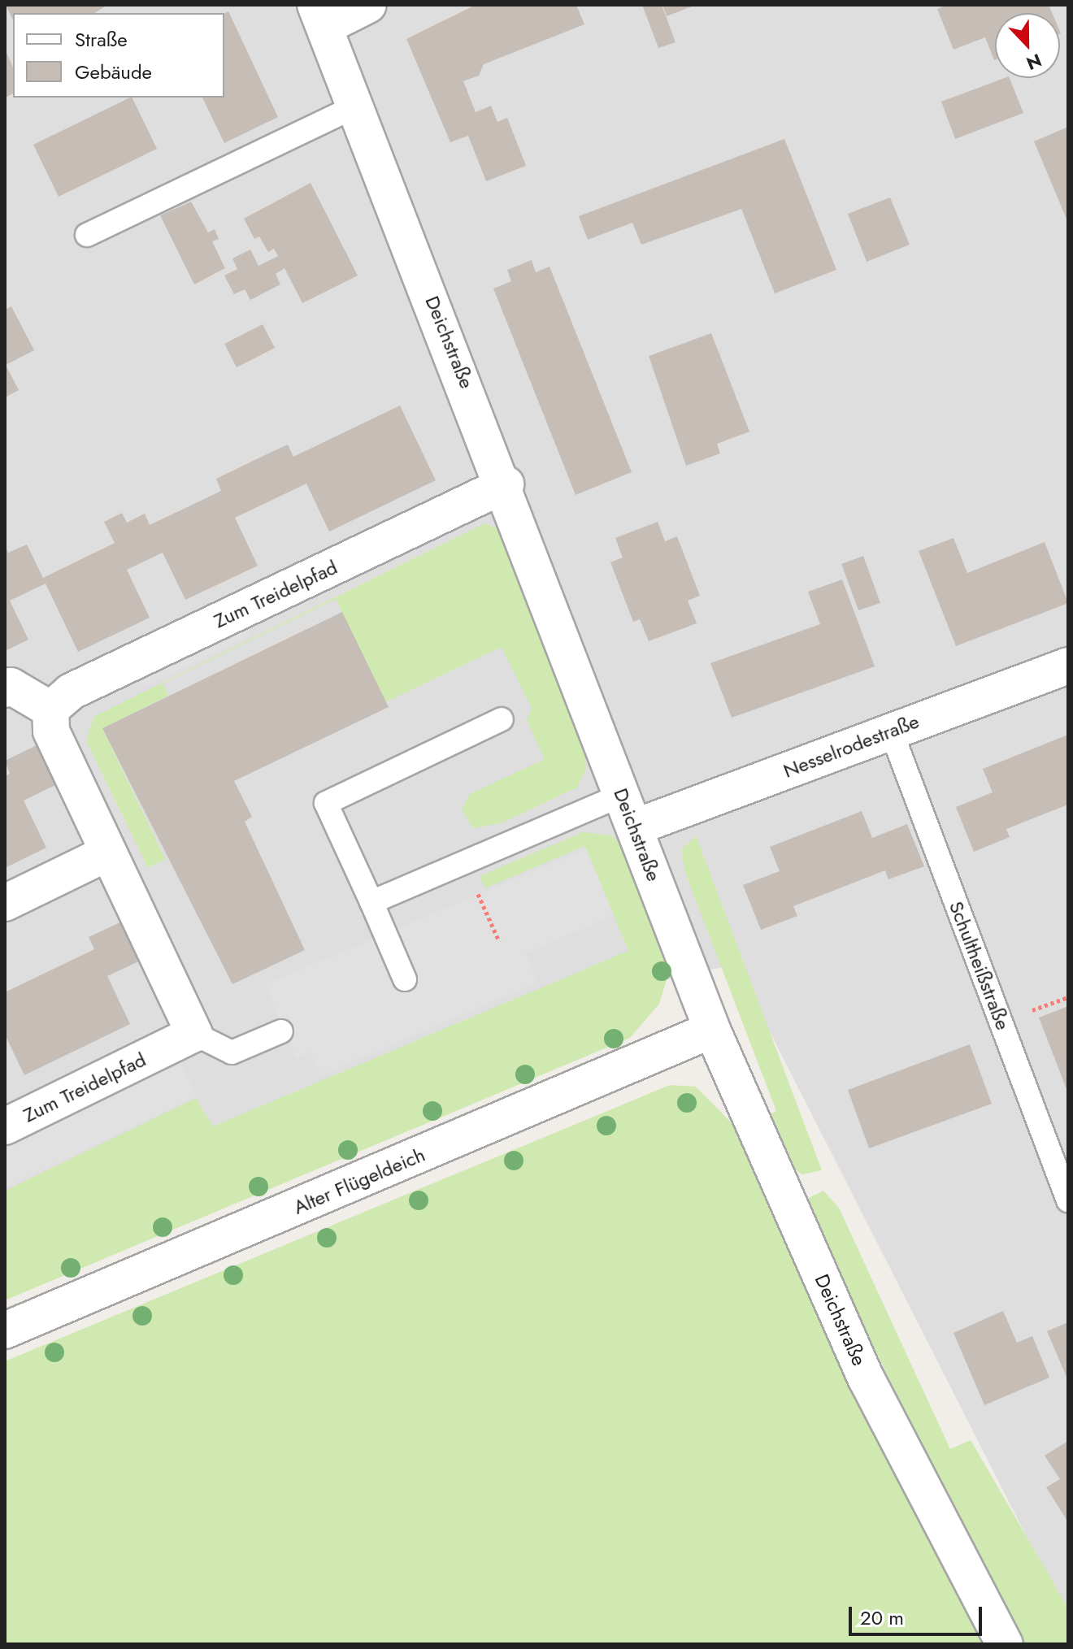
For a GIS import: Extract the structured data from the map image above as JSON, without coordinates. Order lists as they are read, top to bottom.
{
  "streets": {
    "street": [
      "Deichstraße",
      "Zum Treidelpfad",
      "Nesselrodestraße",
      "Alter Flügeldeich"
    ],
    "lane": ["Schultheißstraße"]
  },
  "crossings": [
    ["Deichstraße", "Zum Treidelpfad"],
    ["Deichstraße", "Nesselrodestraße"],
    ["Deichstraße", "Alter Flügeldeich"],
    ["Nesselrodestraße", "Schultheißstraße"]
  ],
  "legend": ["Straße", "Gebäude"],
  "scale_bar": "20 m",
  "north": "bottom"
}
